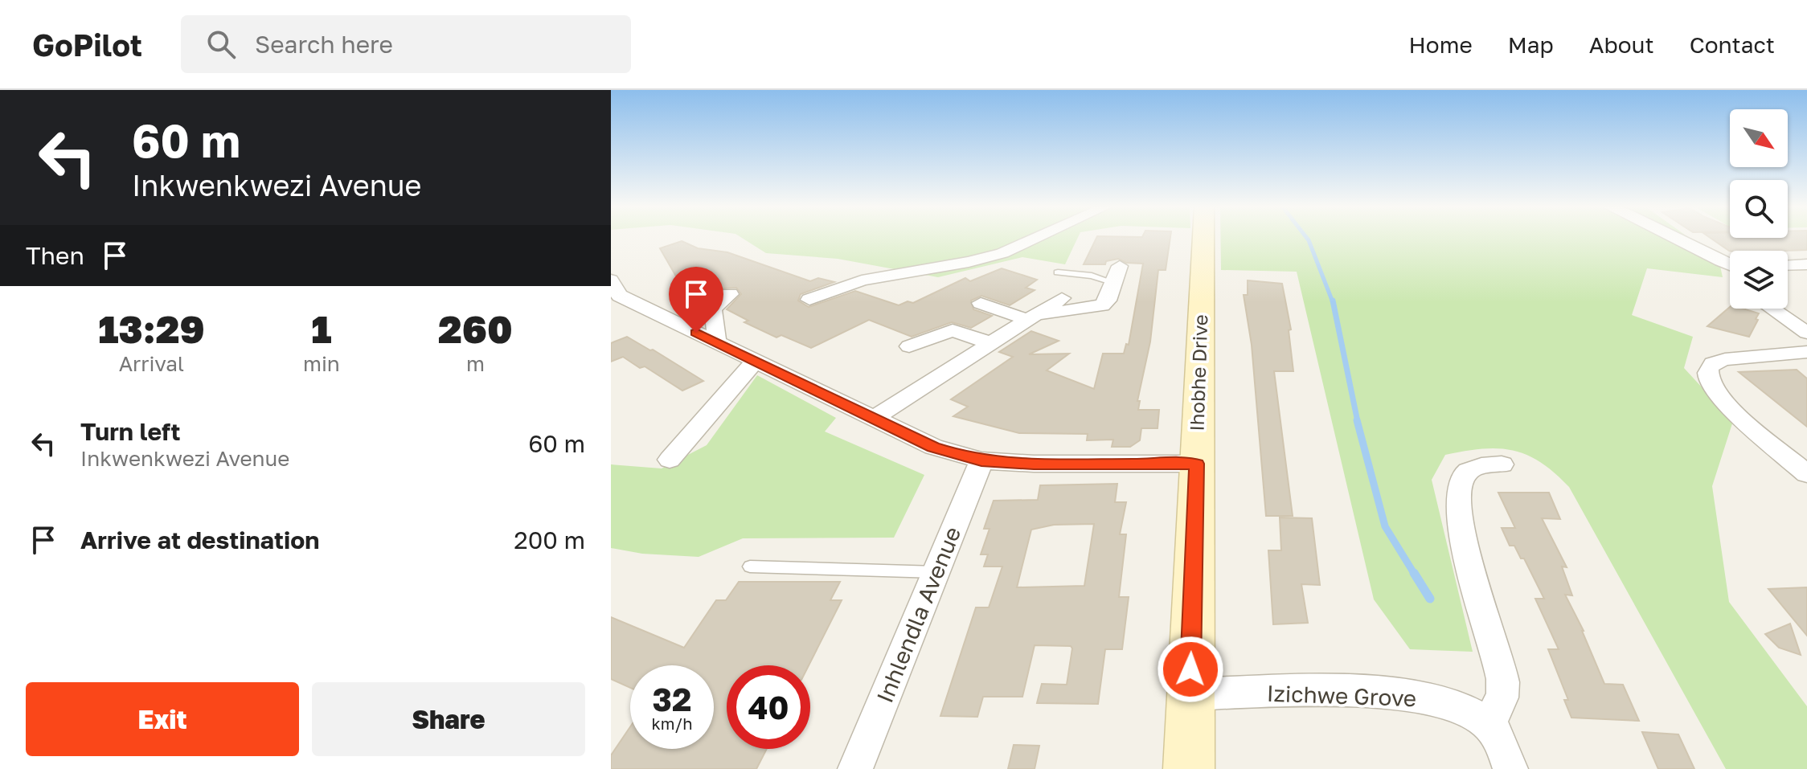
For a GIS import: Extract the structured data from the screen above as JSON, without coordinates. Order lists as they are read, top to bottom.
{
  "streets": {
    "street": ["Ihobhe Drive", "Inhlendla Avenue", "Izichwe Grove"]
  },
  "crossings": [
    ["Ihobhe Drive", "Izichwe Grove"]
  ],
  "north": "bottom right",
  "page": {
    "header": "GoPilot",
    "search": "Search here",
    "nav": [
      "Home",
      "Map",
      "About",
      "Contact"
    ],
    "turn": ["60 m", "Inkwenkwezi Avenue"],
    "then": "Then",
    "eta": [
      "13:29",
      "Arrival",
      "1",
      "min",
      "260",
      "m"
    ],
    "list": [
      {
        "name": "Turn left",
        "note": "Inkwenkwezi Avenue",
        "value": "60 m"
      },
      {
        "name": "Arrive at destination",
        "value": "200 m"
      }
    ],
    "speed": "32 km/h",
    "limit": "40",
    "buttons": ["Exit", "Share"]
  }
}
